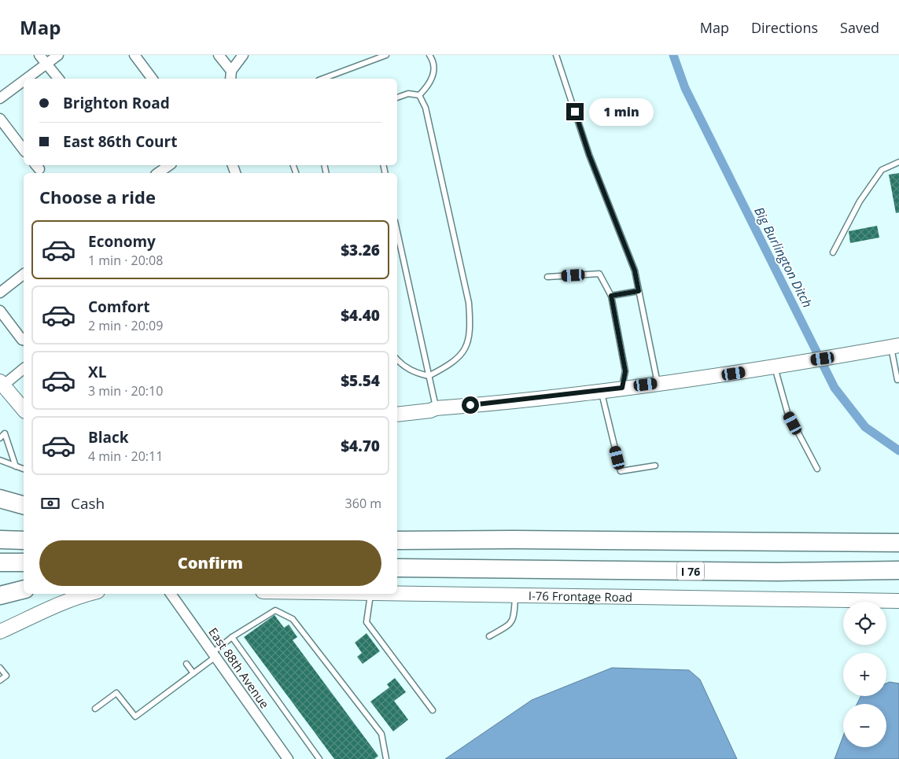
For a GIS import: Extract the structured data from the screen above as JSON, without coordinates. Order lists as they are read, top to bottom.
{
  "streets": {
    "highway": ["I 76"],
    "street": ["I-76 Frontage Road", "East 88th Avenue"]
  },
  "water": ["Big Burlington Ditch"],
  "page": {
    "header": "Map",
    "nav": ["Map", "Directions", "Saved"],
    "banner": ["Brighton Road", "East 86th Court"],
    "bubble": "1 min",
    "heading": "Choose a ride",
    "list": [
      {
        "name": "Economy",
        "note": "1 min · 20:08",
        "value": "$3.26"
      },
      {
        "name": "Comfort",
        "note": "2 min · 20:09",
        "value": "$4.40"
      },
      {
        "name": "XL",
        "note": "3 min · 20:10",
        "value": "$5.54"
      },
      {
        "name": "Black",
        "note": "4 min · 20:11",
        "value": "$4.70"
      }
    ],
    "pay": ["Cash", "360 m"],
    "buttons": "Confirm",
    "map_buttons": ["+", "−"]
  }
}
